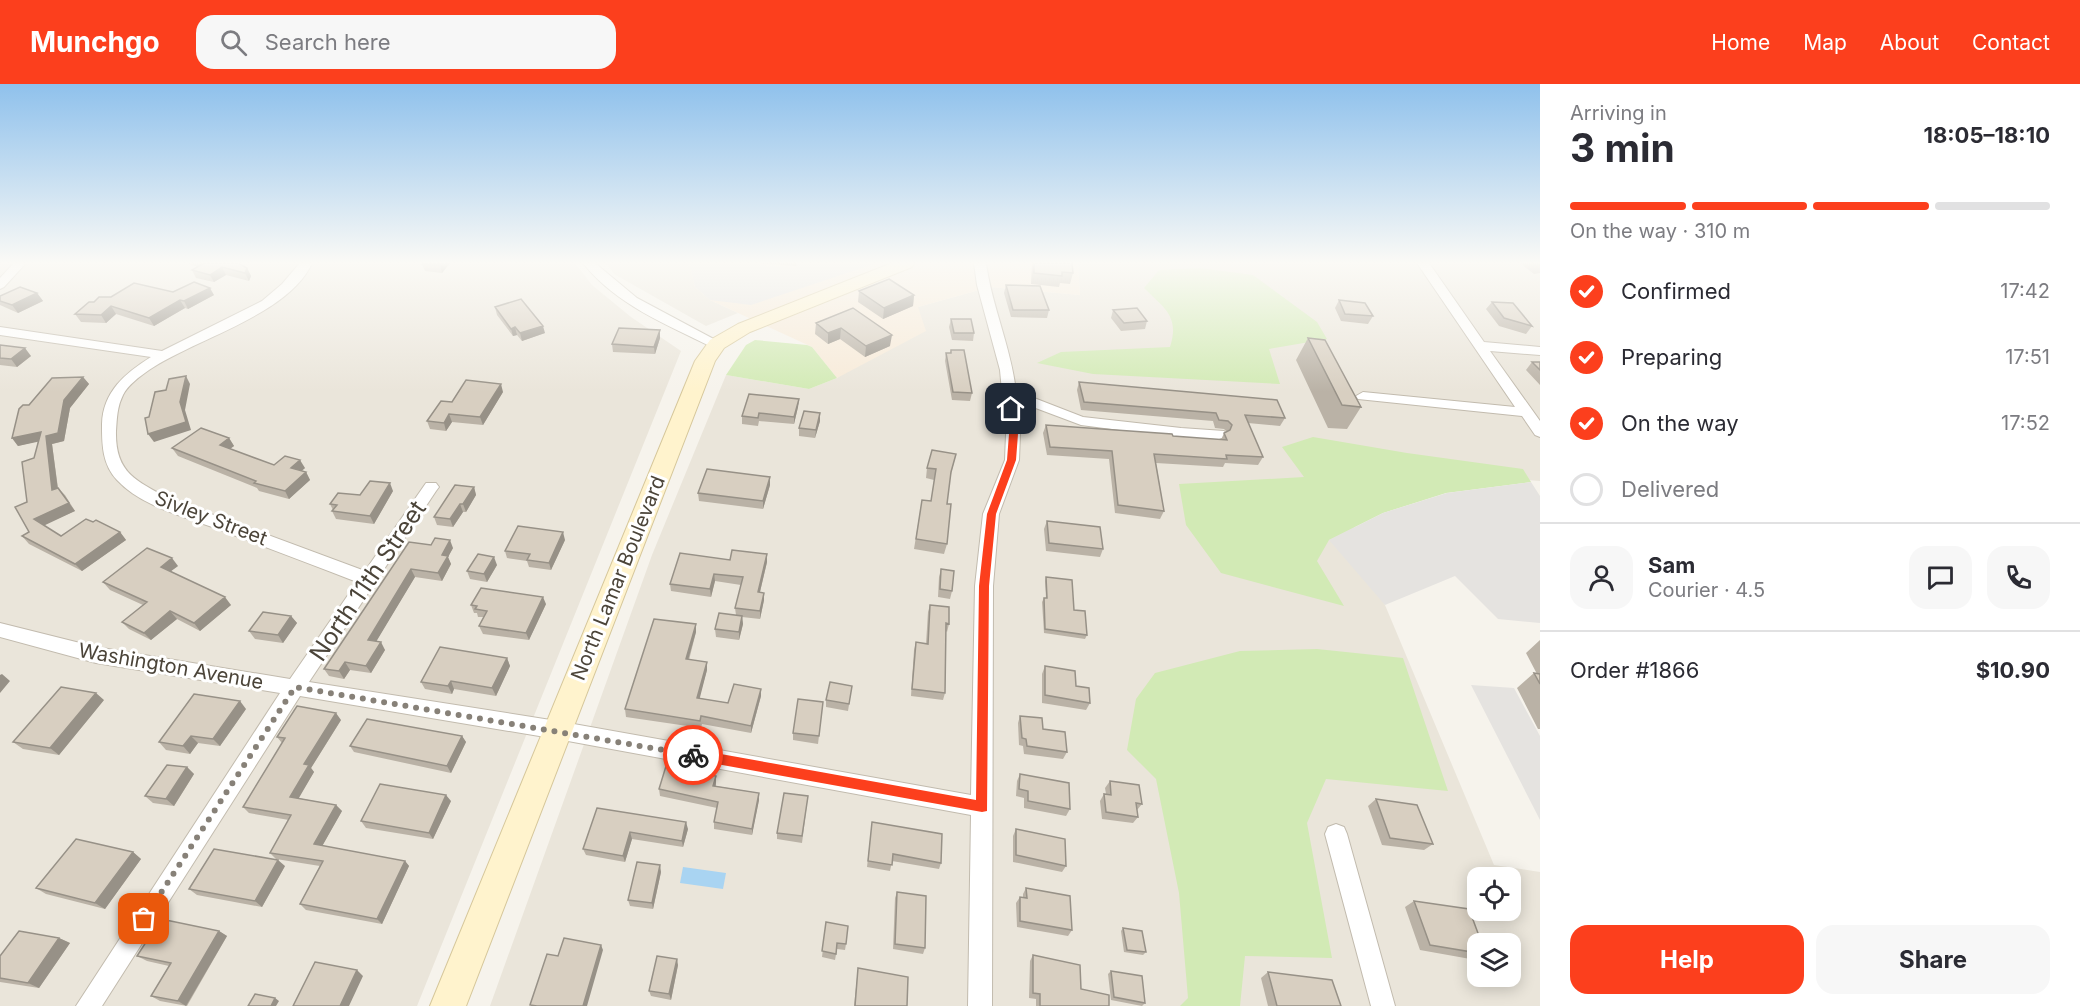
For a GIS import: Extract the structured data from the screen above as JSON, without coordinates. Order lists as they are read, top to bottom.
{
  "streets": {
    "street": [
      "Sivley Street",
      "North Lamar Boulevard",
      "North 11th Street",
      "Washington Avenue"
    ]
  },
  "crossings": [
    ["Sivley Street", "North 11th Street"],
    ["North Lamar Boulevard", "Washington Avenue"],
    ["North 11th Street", "Washington Avenue"]
  ],
  "page": {
    "header": "Munchgo",
    "search": "Search here",
    "nav": [
      "Home",
      "Map",
      "About",
      "Contact"
    ],
    "heading": ["3 min", "Arriving in", "18:05–18:10"],
    "panel": [
      "Sam",
      "Courier · 4.5",
      "Order #1866",
      "$10.90"
    ],
    "bar": "On the way · 310 m",
    "list": [
      ["Confirmed", "17:42"],
      ["Preparing", "17:51"],
      ["On the way", "17:52"],
      "Delivered"
    ],
    "buttons": ["Help", "Share"]
  }
}
